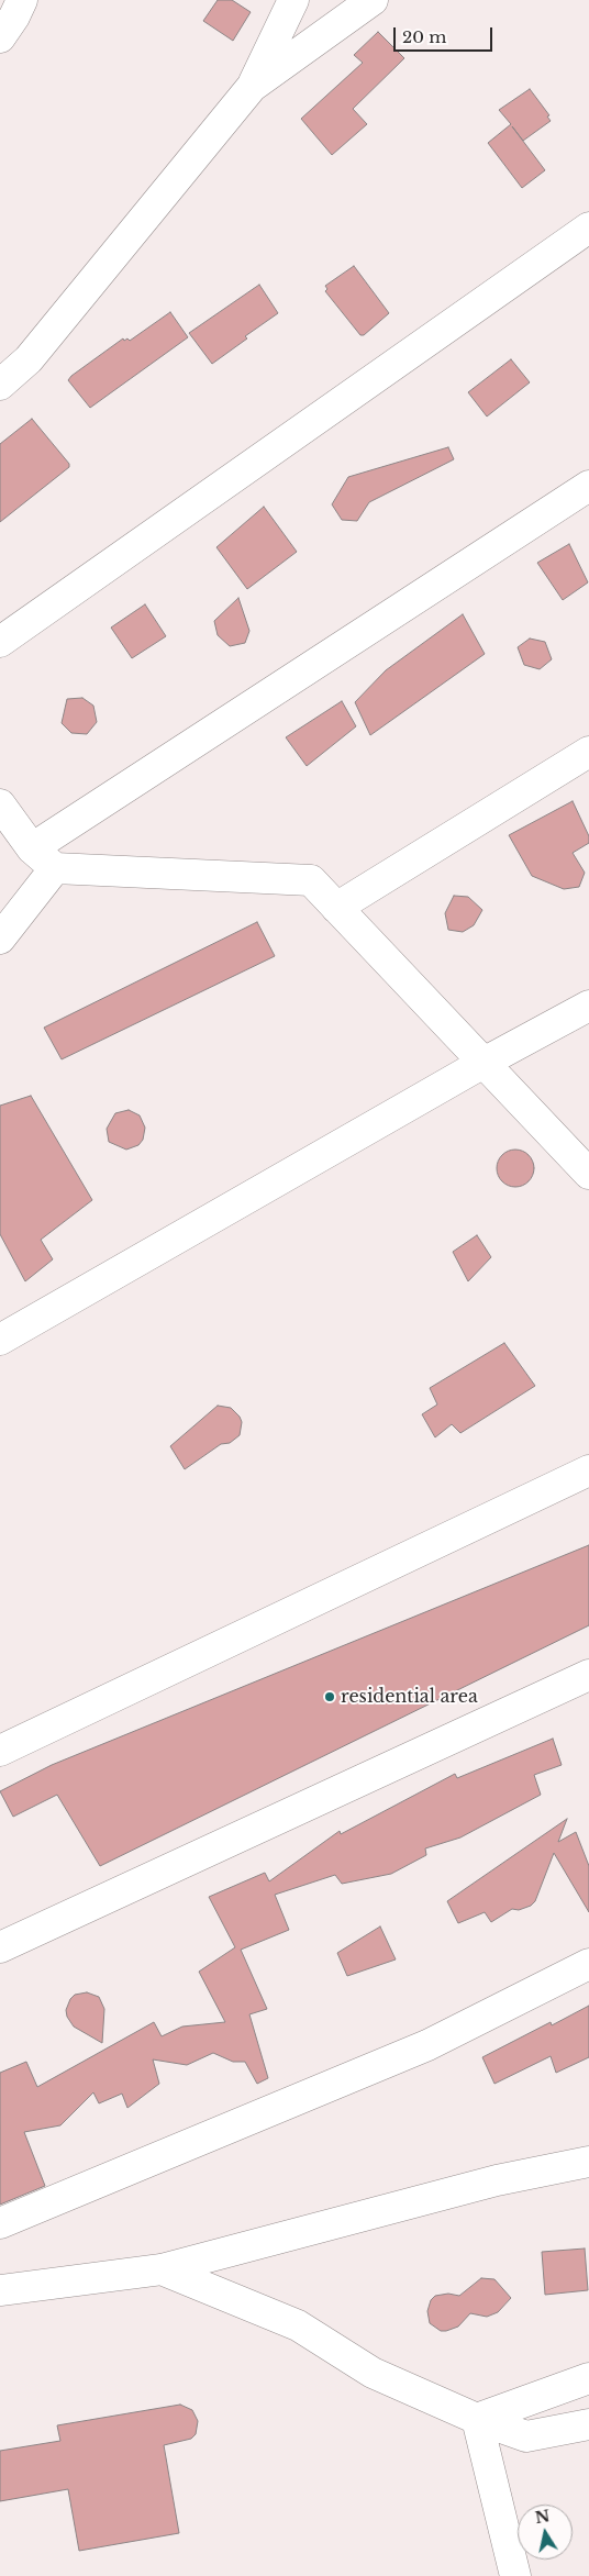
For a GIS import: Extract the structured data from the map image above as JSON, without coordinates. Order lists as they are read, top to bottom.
{
  "places": ["residential area"],
  "scale_bar": "20 m",
  "north": "top"
}
